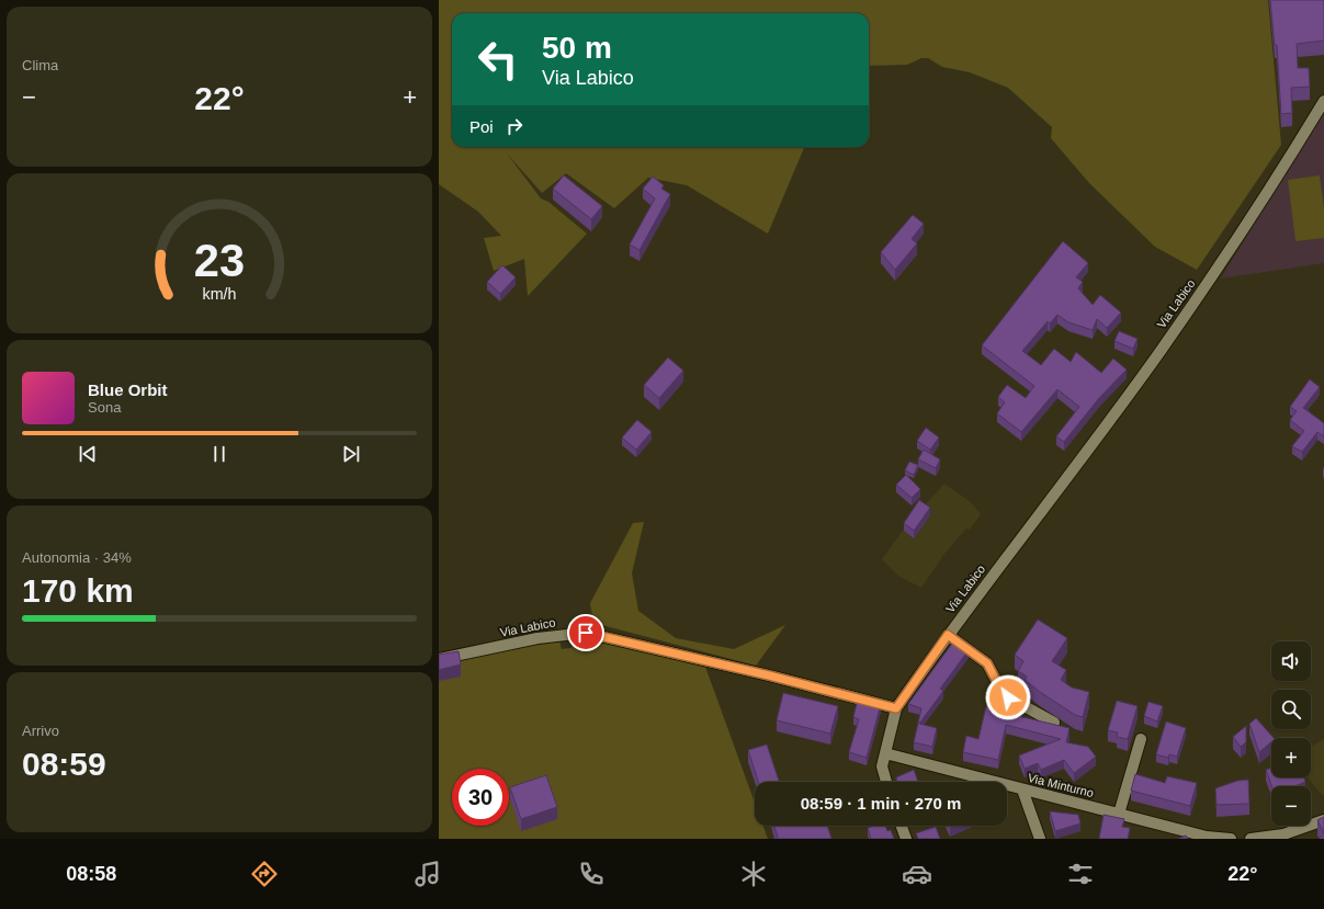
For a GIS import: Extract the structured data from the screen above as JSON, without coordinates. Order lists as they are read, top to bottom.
{
  "streets": {
    "street": ["Via Labico", "Via Minturno"]
  },
  "page": {
    "tile": [
      "Clima",
      ["Autonomia · 34%", "170 km"],
      ["Arrivo", "08:59"]
    ],
    "turn": ["50 m", "Via Labico"],
    "heat": ["−", "22°", "+"],
    "then": "Poi",
    "song": ["Blue Orbit", "Sona"],
    "map_buttons": ["+", "−"],
    "limit": "30",
    "trip": "08:59 · 1 min · 270 m",
    "tabs": ["08:58", "22°"],
    "gauge": ["23", "km/h"]
  }
}
